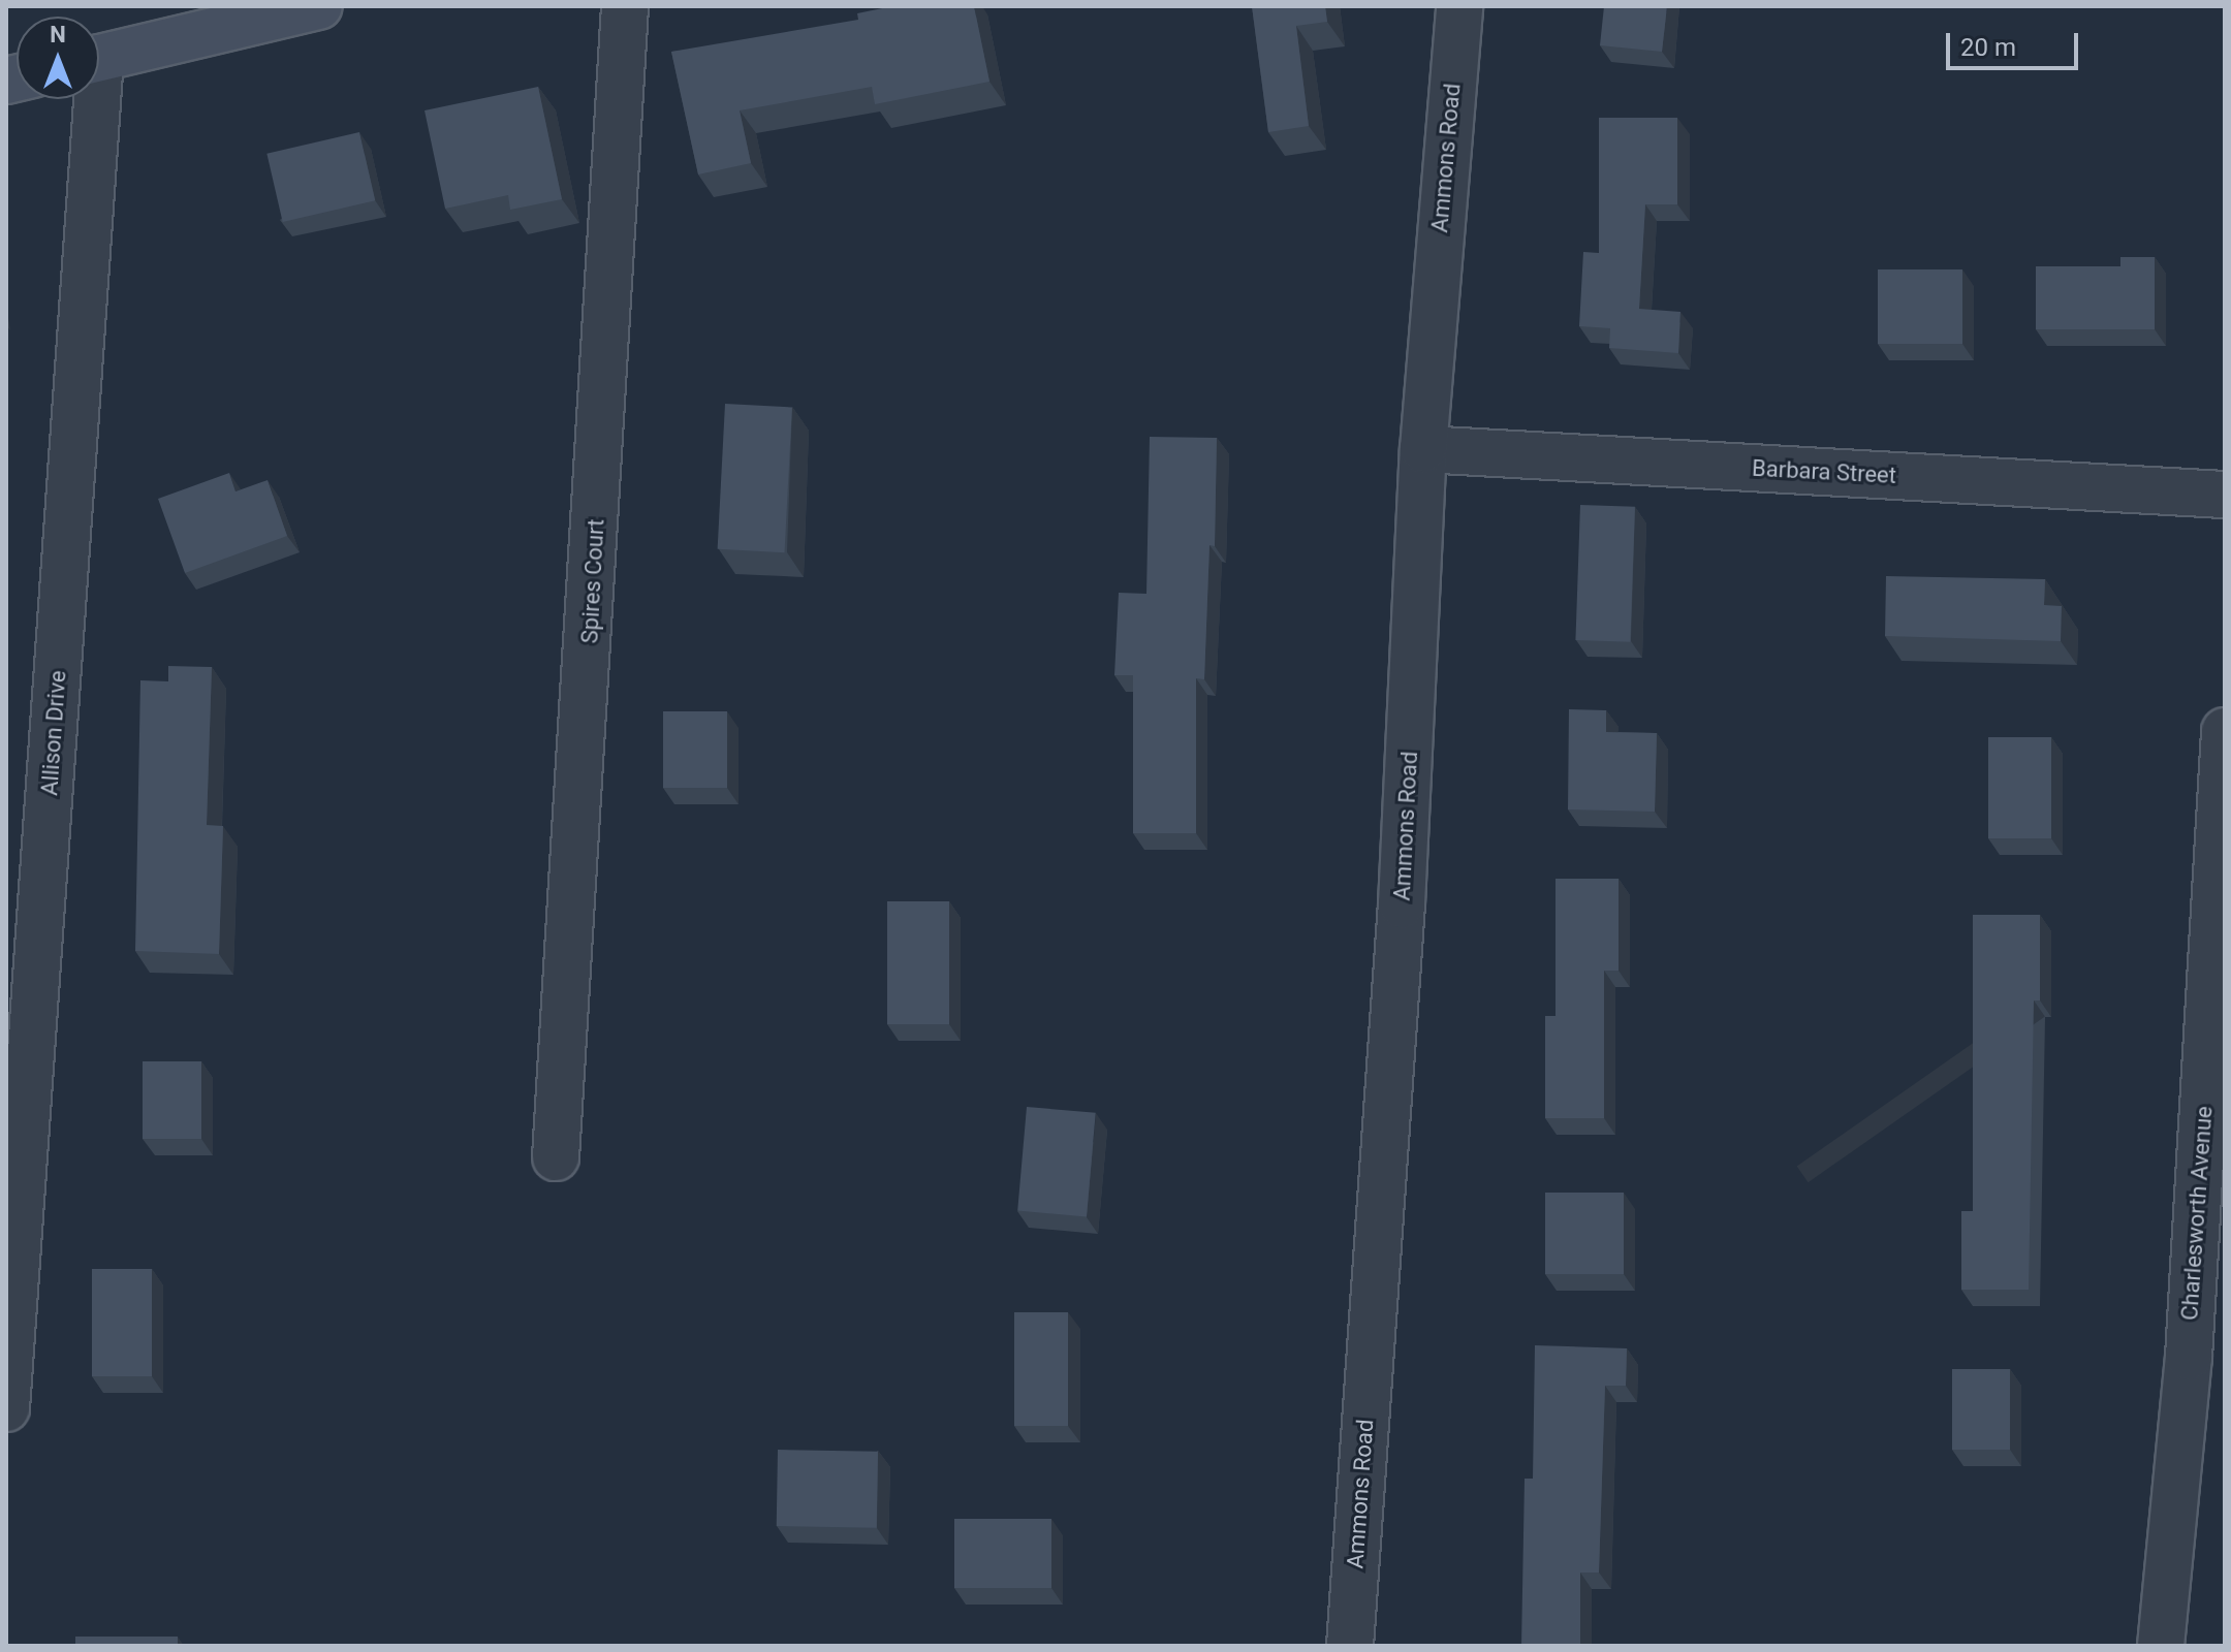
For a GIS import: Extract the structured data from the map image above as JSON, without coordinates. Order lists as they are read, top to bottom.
{
  "streets": {
    "street": [
      "Ammons Road",
      "Barbara Street",
      "Spires Court",
      "Allison Drive",
      "Charlesworth Avenue"
    ]
  },
  "crossings": [
    ["Ammons Road", "Barbara Street"]
  ],
  "scale_bar": "20 m",
  "north": "top"
}
